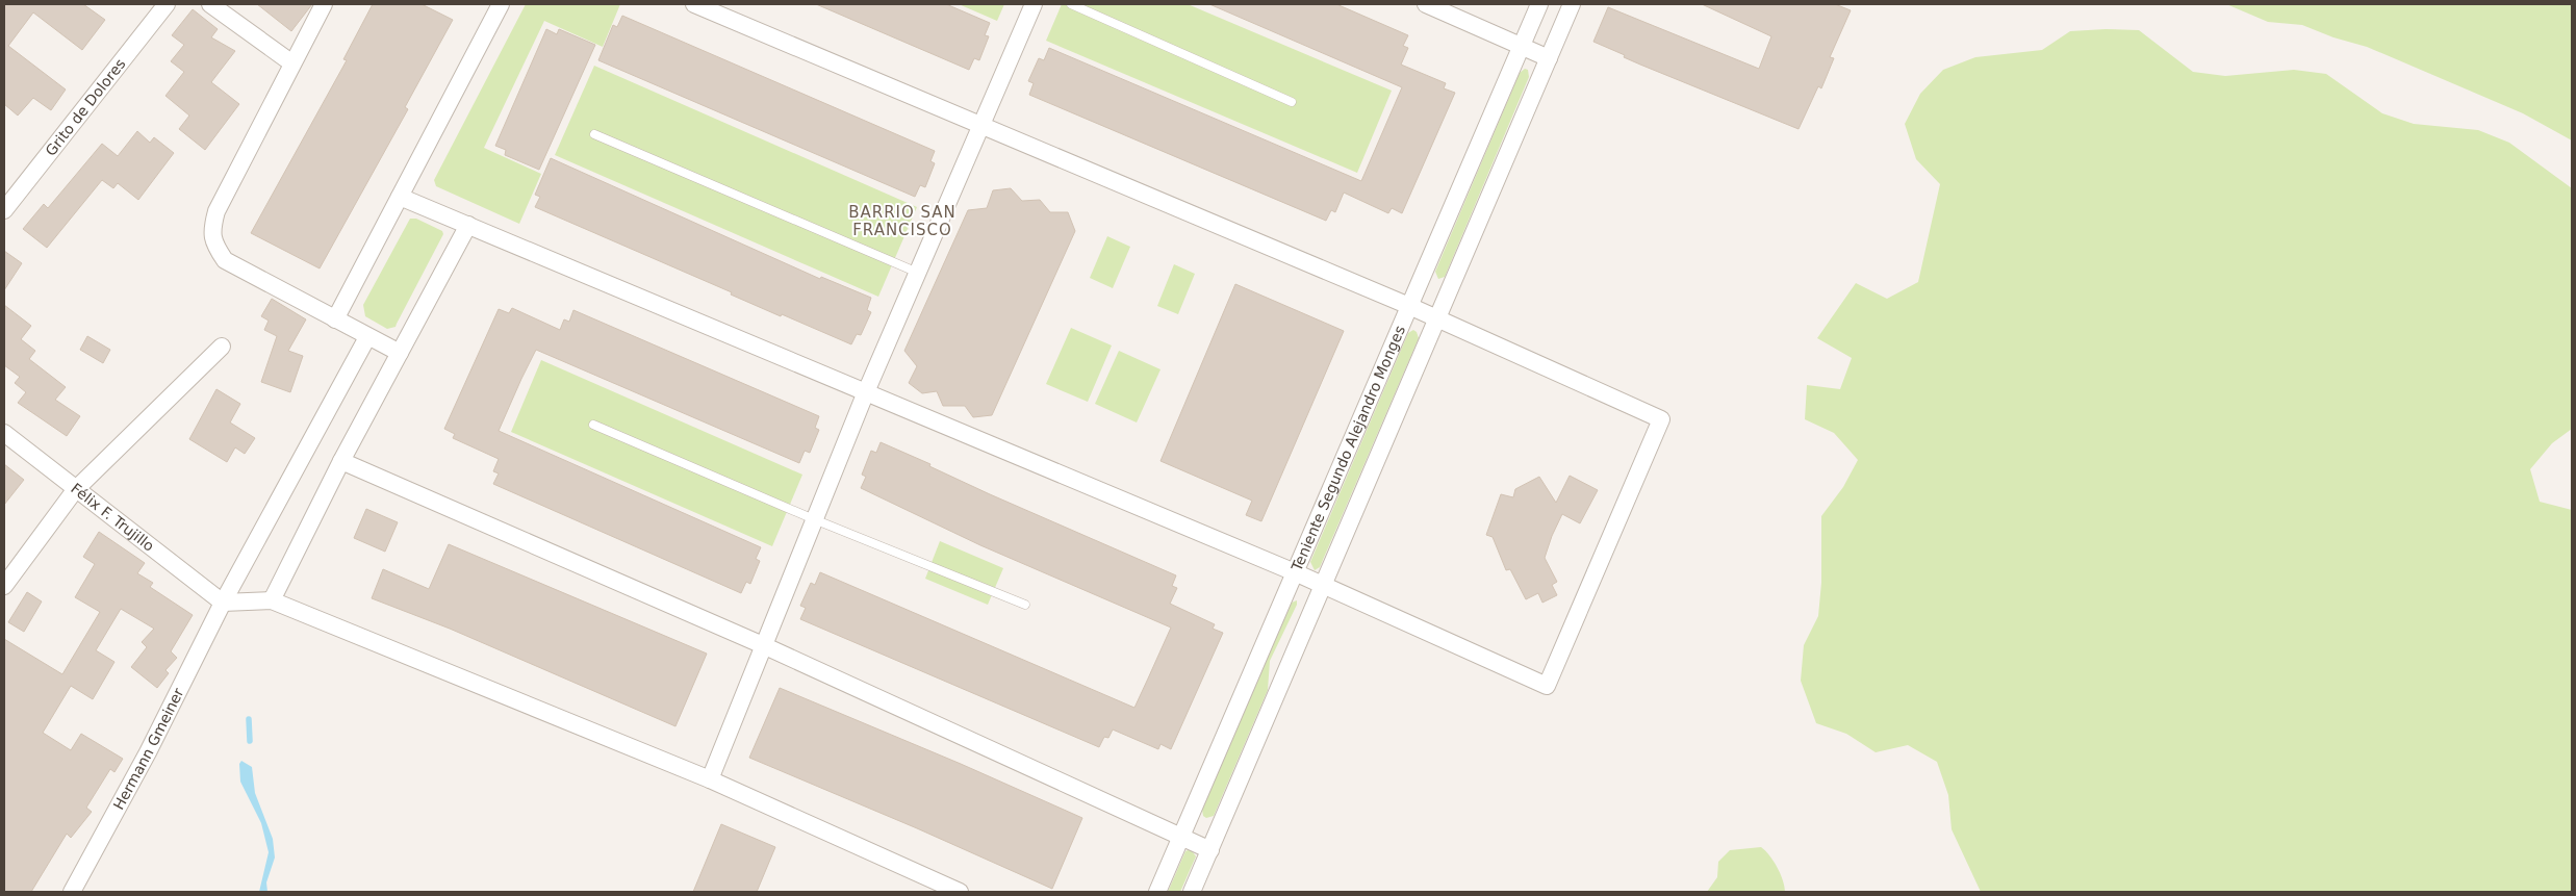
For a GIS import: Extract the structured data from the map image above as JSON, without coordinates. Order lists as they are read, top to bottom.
{
  "streets": {
    "street": [
      "Grito de Dolores",
      "Teniente Segundo Alejandro Monges",
      "Félix F. Trujillo",
      "Hermann Gmeiner"
    ]
  },
  "crossings": [
    ["Félix F. Trujillo", "Hermann Gmeiner"]
  ],
  "districts": ["BARRIO SAN FRANCISCO"]
}
